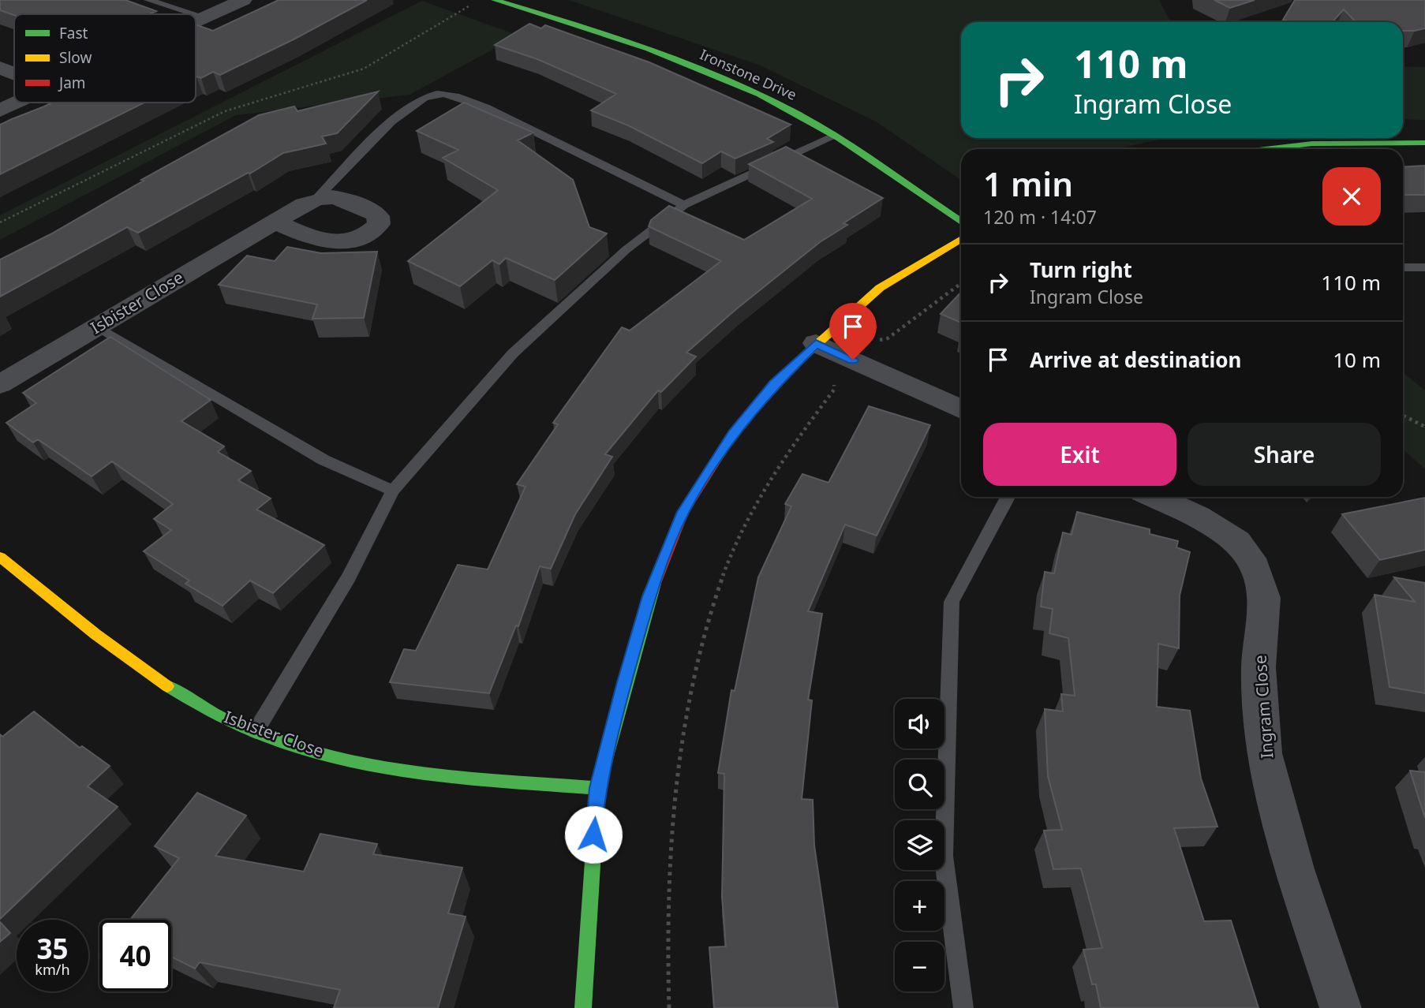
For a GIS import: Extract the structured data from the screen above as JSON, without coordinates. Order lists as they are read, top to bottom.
{
  "streets": {
    "street": ["Ironstone Drive", "Isbister Close", "Ingram Close"]
  },
  "legend": ["Fast", "Slow", "Jam"],
  "page": {
    "turn": ["110 m", "Ingram Close"],
    "heading": ["1 min", "120 m · 14:07"],
    "list": [
      {
        "name": "Turn right",
        "note": "Ingram Close",
        "value": "110 m"
      },
      {
        "name": "Arrive at destination",
        "value": "10 m"
      }
    ],
    "buttons": ["Exit", "Share"],
    "map_buttons": ["+", "−"],
    "speed": "35 km/h",
    "limit": "40"
  }
}
